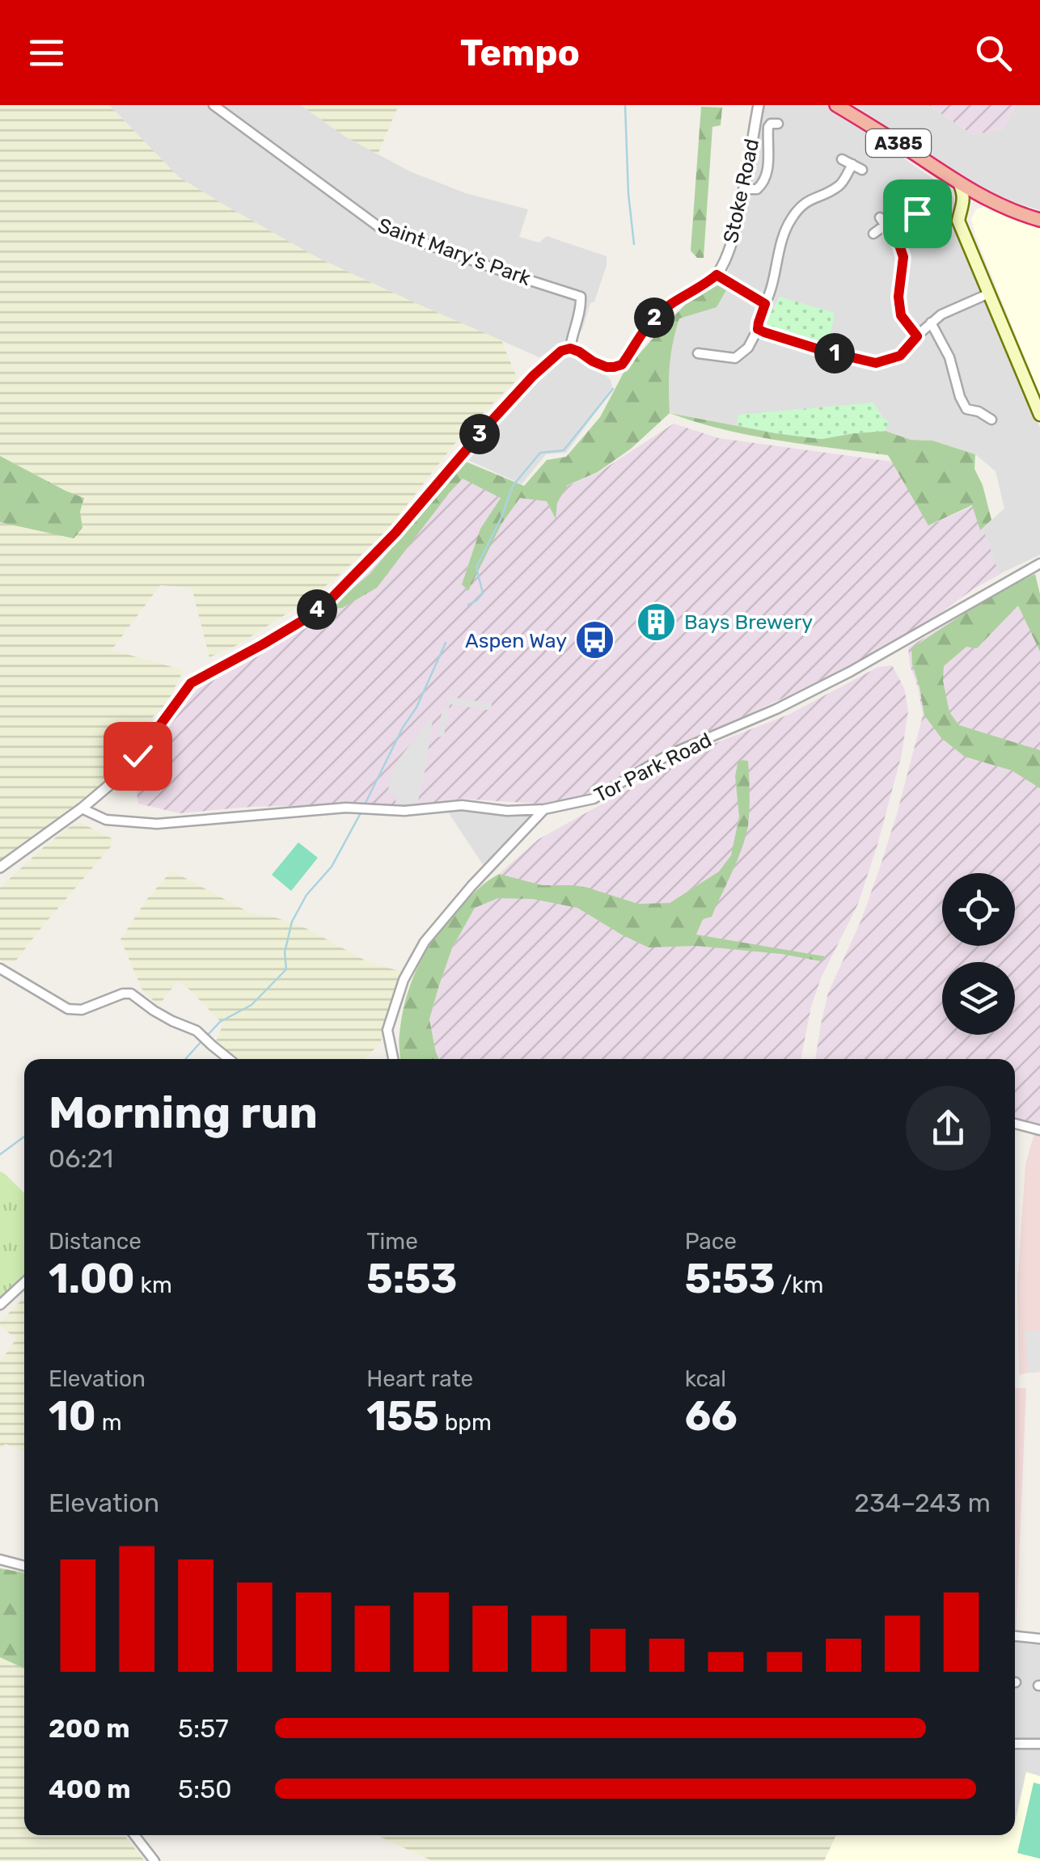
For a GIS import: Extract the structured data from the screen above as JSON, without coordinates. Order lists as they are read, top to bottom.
{
  "streets": {
    "highway": ["A385"],
    "street": ["Stoke Road", "Saint Mary's Park", "Tor Park Road"]
  },
  "places": {
    "building": ["Bays Brewery"],
    "bus stop": ["Aspen Way"]
  },
  "page": {
    "header": "Tempo",
    "pins": [
      "2",
      "1",
      "3",
      "4"
    ],
    "heading": ["Morning run", "06:21"],
    "stats": [
      ["Distance", "1.00 km"],
      ["Time", "5:53"],
      ["Pace", "5:53 /km"],
      ["Elevation", "10 m"],
      ["Heart rate", "155 bpm"],
      ["kcal", "66"]
    ],
    "chart": ["Elevation", "234–243 m"],
    "list": [
      {
        "name": "200 m",
        "note": "5:57"
      },
      {
        "name": "400 m",
        "note": "5:50"
      }
    ]
  }
}
